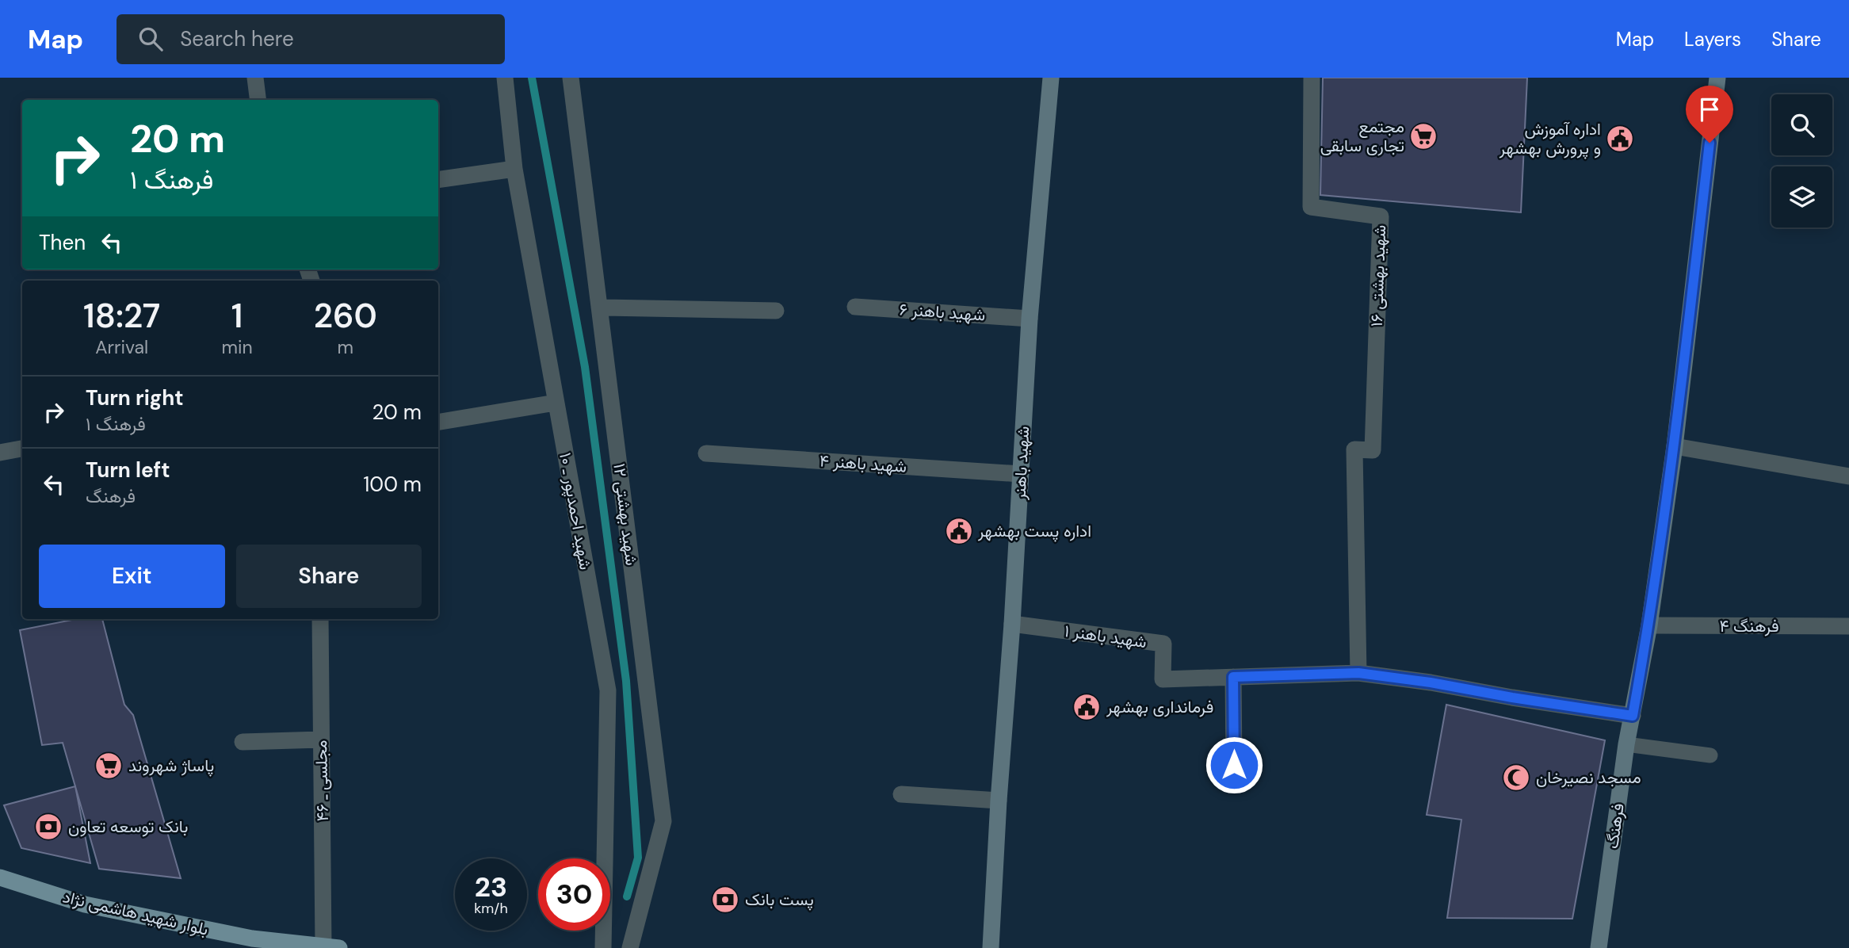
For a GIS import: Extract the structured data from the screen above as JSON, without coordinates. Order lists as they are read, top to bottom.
{
  "streets": {
    "main road": ["بلوار شهید هاشمی نژاد"],
    "street": [
      "شهید بهشتی ۱۶",
      "شهید باهنر ۶",
      "شهید باهنر",
      "شهید باهنر ۴",
      "شهید احمدپور ـ ۱۰",
      "شهید بهشتی ۱۲",
      "فرهنگ ۴",
      "شهید باهنر ۱",
      "مجلسی ـ ۴۶",
      "فرهنگ"
    ]
  },
  "crossings": [
    ["شهید باهنر ۶", "شهید باهنر"],
    ["شهید باهنر", "شهید باهنر ۴"],
    ["شهید باهنر", "شهید باهنر ۱"],
    ["فرهنگ ۴", "فرهنگ"],
    ["مجلسی ـ ۴۶", "بلوار شهید هاشمی نژاد"]
  ],
  "places": {
    "supermarket": ["مجتمع تجاری سابقی", "پاساژ شهروند"],
    "public building": ["اداره آموزش و پرورش بهشهر", "اداره پست بهشهر", "فرمانداری بهشهر"],
    "mosque": ["مسجد نصیرخان"],
    "bank": ["بانک توسعه تعاون", "پست بانک"]
  },
  "page": {
    "header": "Map",
    "search": "Search here",
    "nav": ["Map", "Layers", "Share"],
    "turn": ["20 m", "فرهنگ ۱"],
    "then": "Then",
    "eta": [
      "18:27",
      "Arrival",
      "1",
      "min",
      "260",
      "m"
    ],
    "list": [
      {
        "name": "Turn right",
        "note": "فرهنگ ۱",
        "value": "20 m"
      },
      {
        "name": "Turn left",
        "note": "فرهنگ",
        "value": "100 m"
      }
    ],
    "buttons": ["Exit", "Share"],
    "speed": "23 km/h",
    "limit": "30"
  }
}
